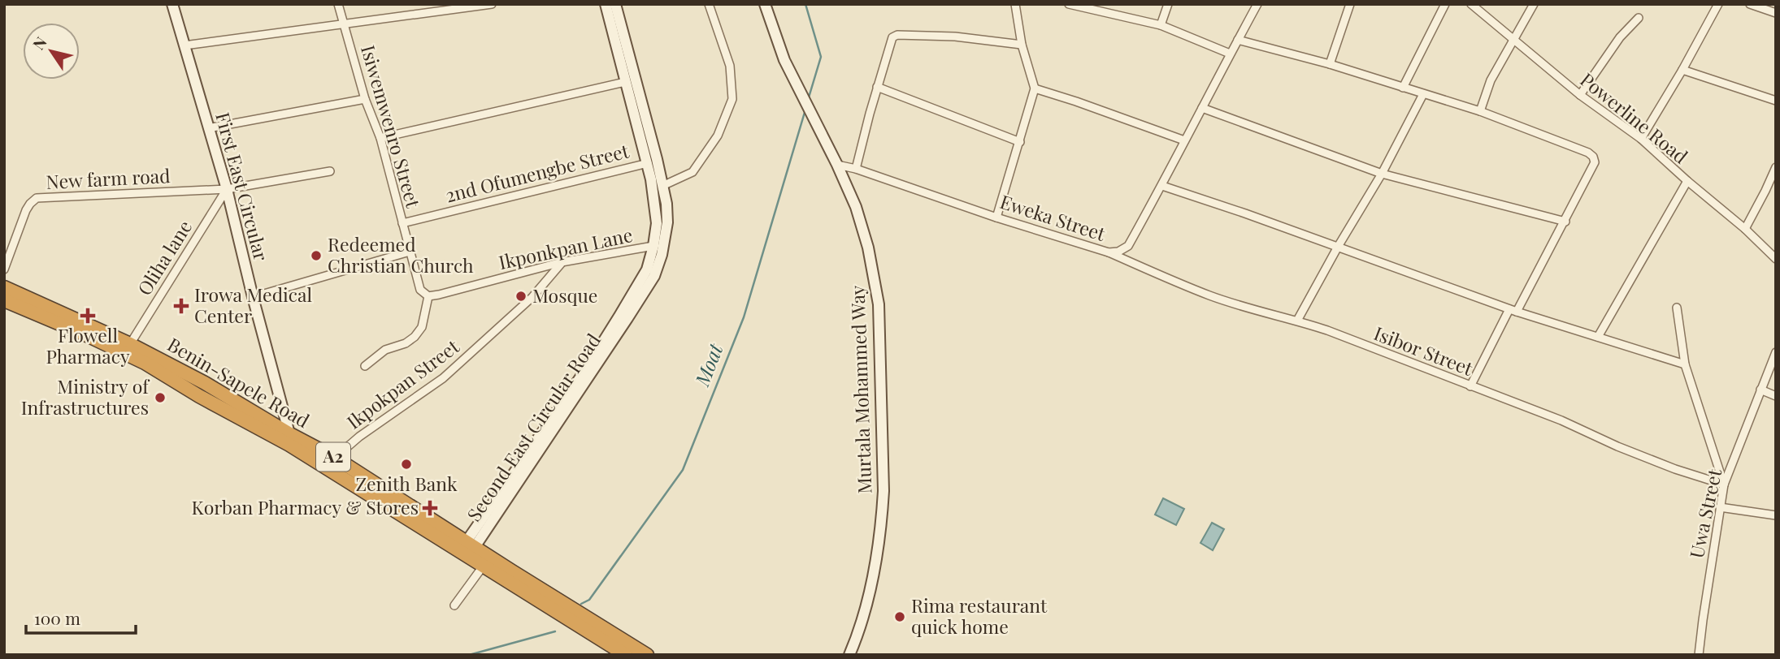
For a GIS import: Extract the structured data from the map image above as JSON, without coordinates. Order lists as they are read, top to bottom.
{
  "streets": {
    "highway": ["Benin-Sapele Road", "A2"],
    "main road": ["First East Circular", "Murtala Mohammed Way", "Second East Circular Road"],
    "street": [
      "Powerline Road",
      "Isiwemwenro Street",
      "2nd Ofumengbe Street",
      "New farm road",
      "Eweka Street",
      "Ikponkpan Lane",
      "Oliha lane",
      "Isibor Street",
      "Ikpokpan Street",
      "Uwa Street"
    ]
  },
  "crossings": [
    ["Isiwemwenro Street", "2nd Ofumengbe Street"],
    ["Isiwemwenro Street", "Ikponkpan Lane"],
    ["2nd Ofumengbe Street", "Second East Circular Road"],
    ["New farm road", "First East Circular"],
    ["New farm road", "Oliha lane"],
    ["First East Circular", "Oliha lane"],
    ["First East Circular", "Benin-Sapele Road"],
    ["Eweka Street", "Isibor Street"],
    ["Eweka Street", "Murtala Mohammed Way"],
    ["Ikponkpan Lane", "Ikpokpan Street"],
    ["Ikponkpan Lane", "Second East Circular Road"],
    ["Oliha lane", "Benin-Sapele Road"],
    ["Isibor Street", "Uwa Street"],
    ["Benin-Sapele Road", "Ikpokpan Street"],
    ["Benin-Sapele Road", "Second East Circular Road"]
  ],
  "water": ["Moat"],
  "places": {
    "other": [
      "Redeemed Christian Church",
      "Mosque",
      "Ministry of Infrastructures",
      "Zenith Bank",
      "Rima restaurant quick home"
    ],
    "health": ["Irowa Medical Center", "Flowell Pharmacy", "Korban Pharmacy & Stores"]
  },
  "scale_bar": "100 m",
  "north": "top left"
}
